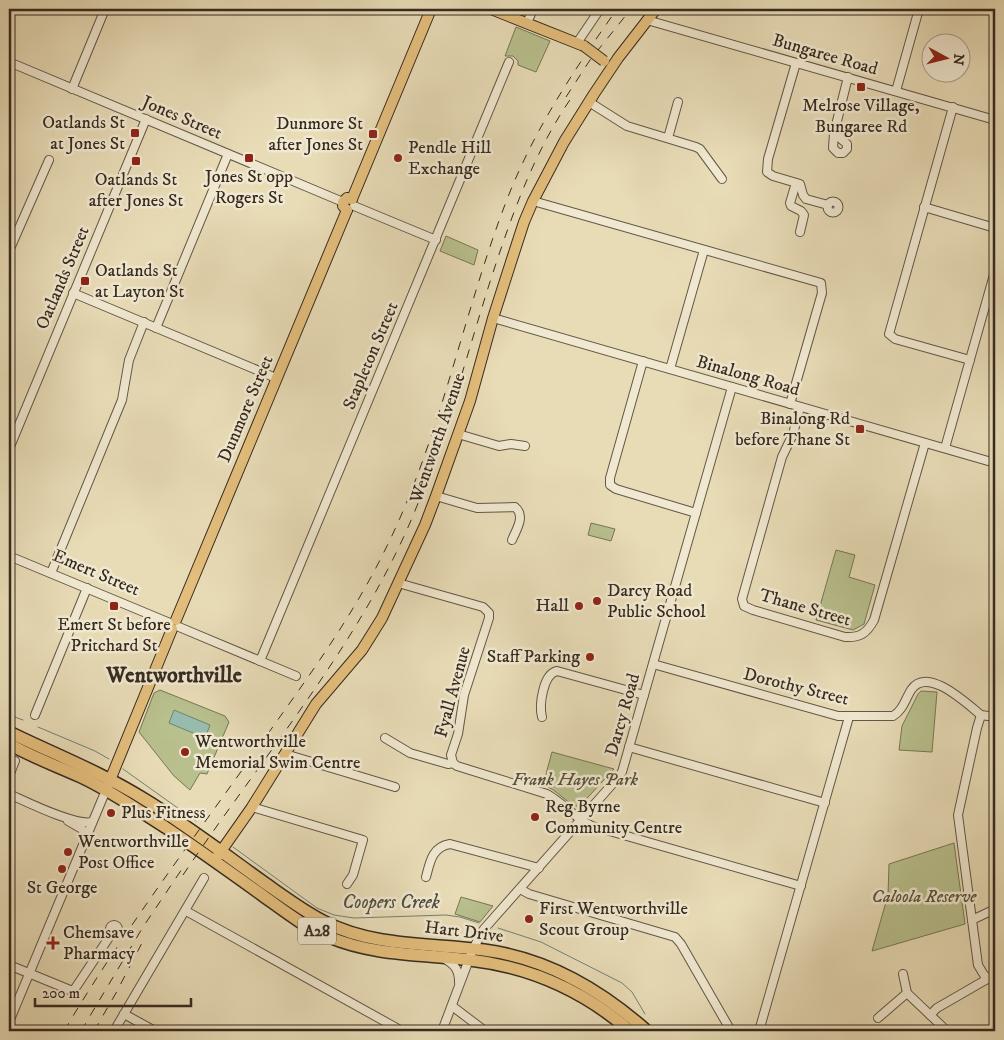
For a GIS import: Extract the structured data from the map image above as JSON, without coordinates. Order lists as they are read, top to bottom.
{
  "streets": {
    "highway": ["A28", "Hart Drive"],
    "main road": ["Dunmore Street", "Wentworth Avenue"],
    "street": [
      "Bungaree Road",
      "Jones Street",
      "Oatlands Street",
      "Stapleton Street",
      "Binalong Road",
      "Emert Street",
      "Thane Street",
      "Dorothy Street",
      "Fyall Avenue",
      "Darcy Road"
    ]
  },
  "crossings": [
    ["Bungaree Road", "Wentworth Avenue"],
    ["Jones Street", "Oatlands Street"],
    ["Jones Street", "Stapleton Street"],
    ["Jones Street", "Dunmore Street"],
    ["Stapleton Street", "Emert Street"],
    ["Binalong Road", "Wentworth Avenue"],
    ["Binalong Road", "Thane Street"],
    ["Binalong Road", "Darcy Road"],
    ["Dunmore Street", "Emert Street"],
    ["Dunmore Street", "A28"],
    ["Wentworth Avenue", "Fyall Avenue"],
    ["Wentworth Avenue", "A28"],
    ["Wentworth Avenue", "Hart Drive"],
    ["Dorothy Street", "Darcy Road"],
    ["Fyall Avenue", "Darcy Road"],
    ["Darcy Road", "Hart Drive"],
    ["A28", "Hart Drive"]
  ],
  "districts": ["Wentworthville"],
  "water": ["Coopers Creek"],
  "parks": ["Frank Hayes Park", "Caloola Reserve"],
  "places": {
    "transit": [
      "Melrose Village, Bungaree Rd",
      "Oatlands St at Jones St",
      "Dunmore St after Jones St",
      "Jones St opp Rogers St",
      "Oatlands St after Jones St",
      "Oatlands St at Layton St",
      "Binalong Rd before Thane St",
      "Emert St before Pritchard St"
    ],
    "other": [
      "Pendle Hill Exchange",
      "Darcy Road Public School",
      "Hall",
      "Staff Parking",
      "Wentworthville Memorial Swim Centre",
      "Plus Fitness",
      "Reg Byrne Community Centre",
      "Wentworthville Post Office",
      "St George",
      "First Wentworthville Scout Group"
    ],
    "health": ["Chemsave Pharmacy"]
  },
  "scale_bar": "200 m",
  "north": "right"
}
